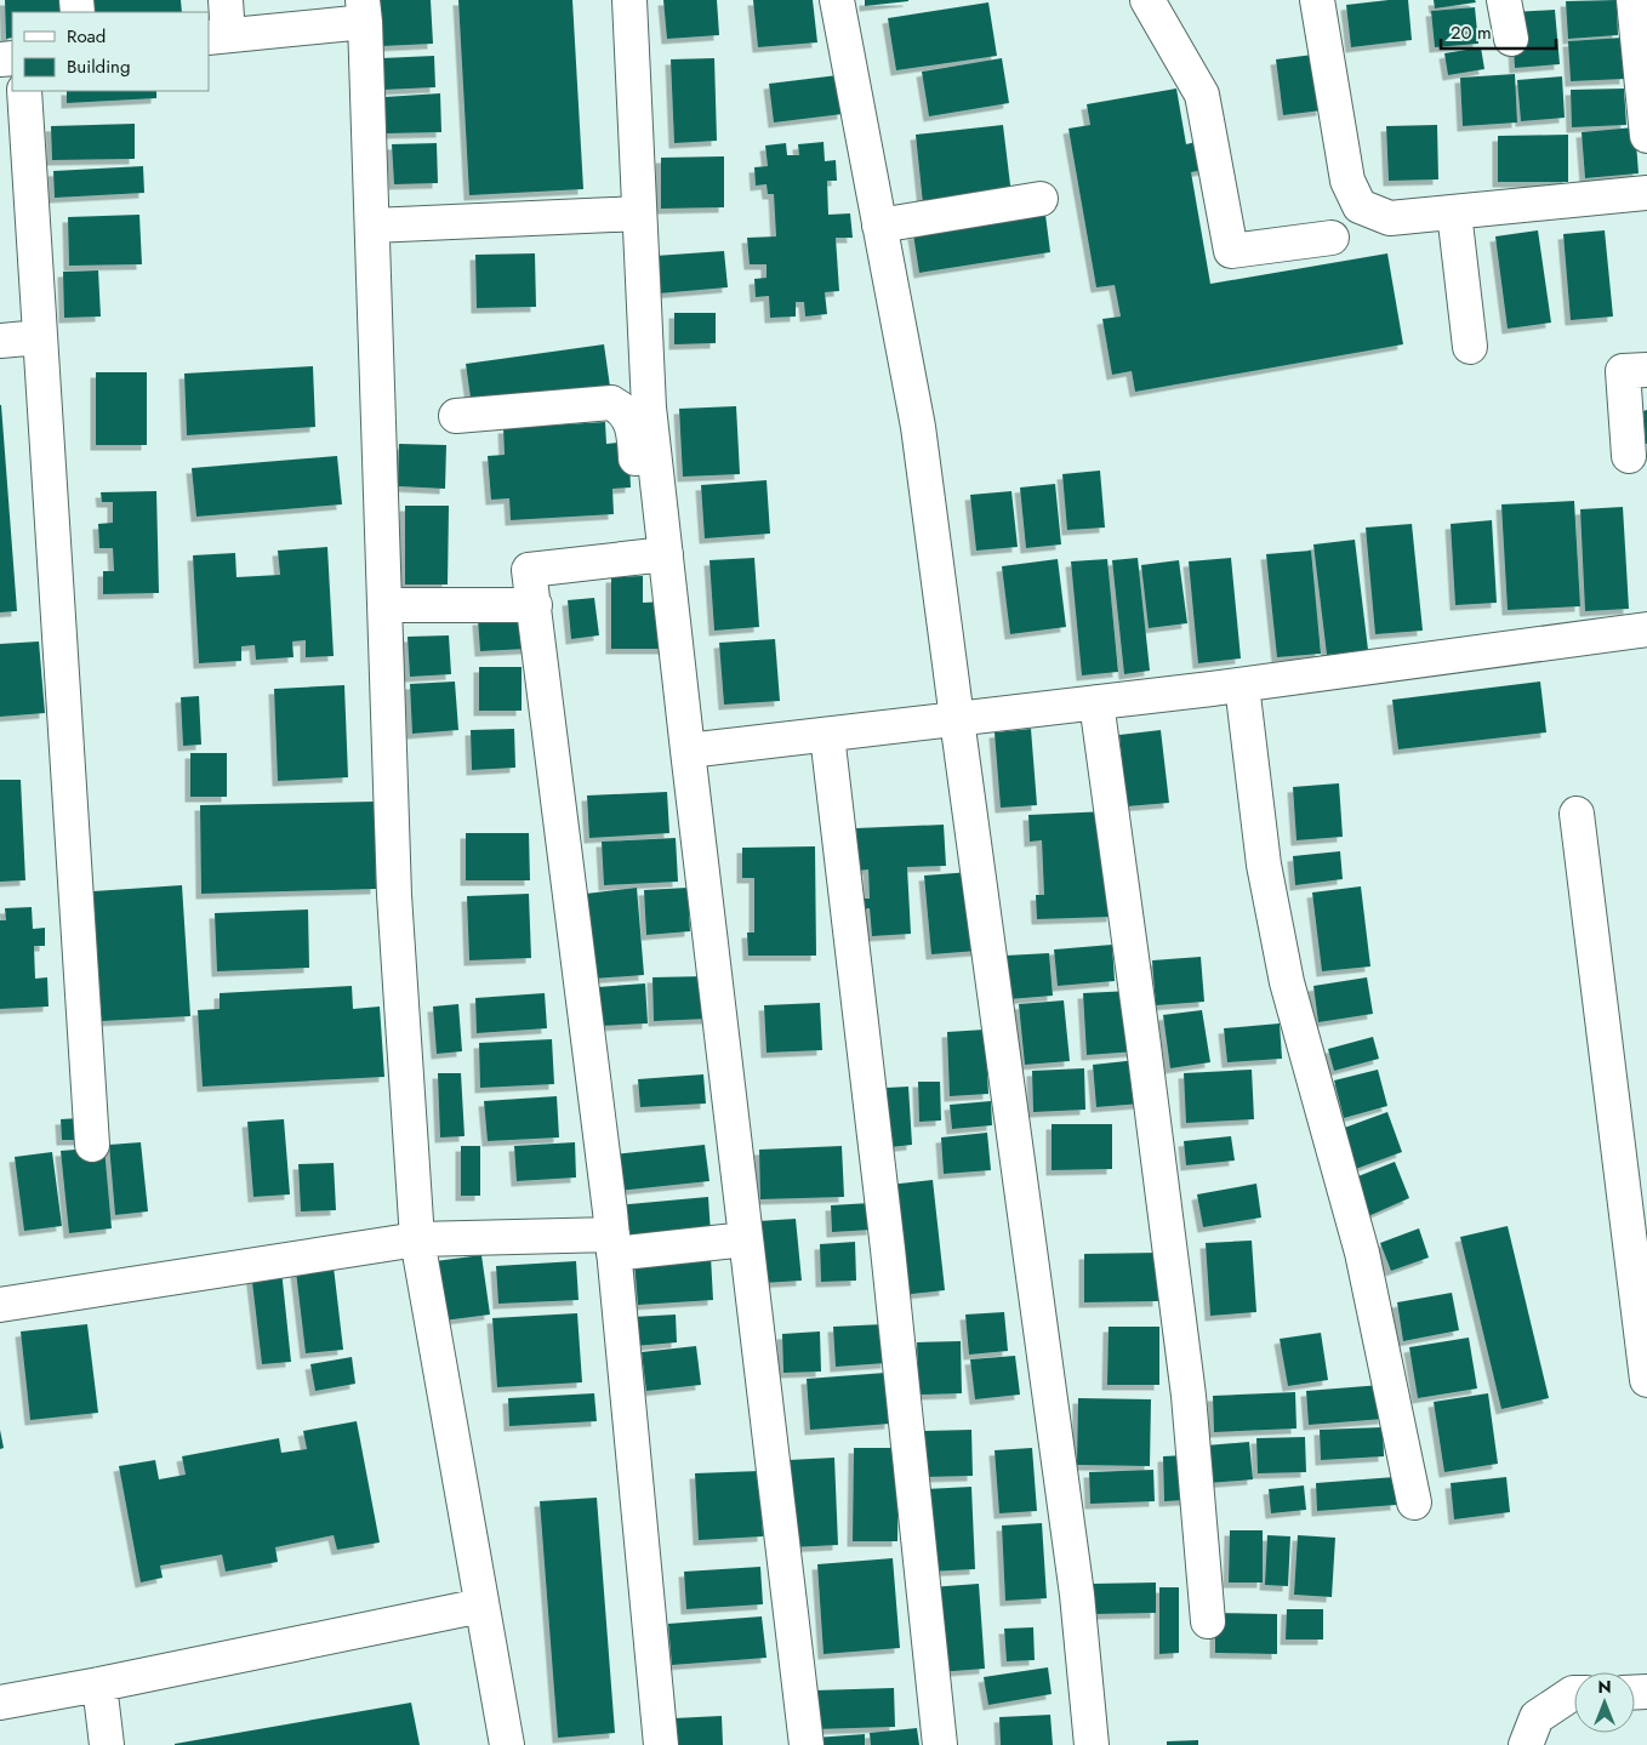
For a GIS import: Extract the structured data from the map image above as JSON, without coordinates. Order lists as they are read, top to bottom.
{
  "legend": ["Road", "Building"],
  "scale_bar": "20 m",
  "north": "top"
}
